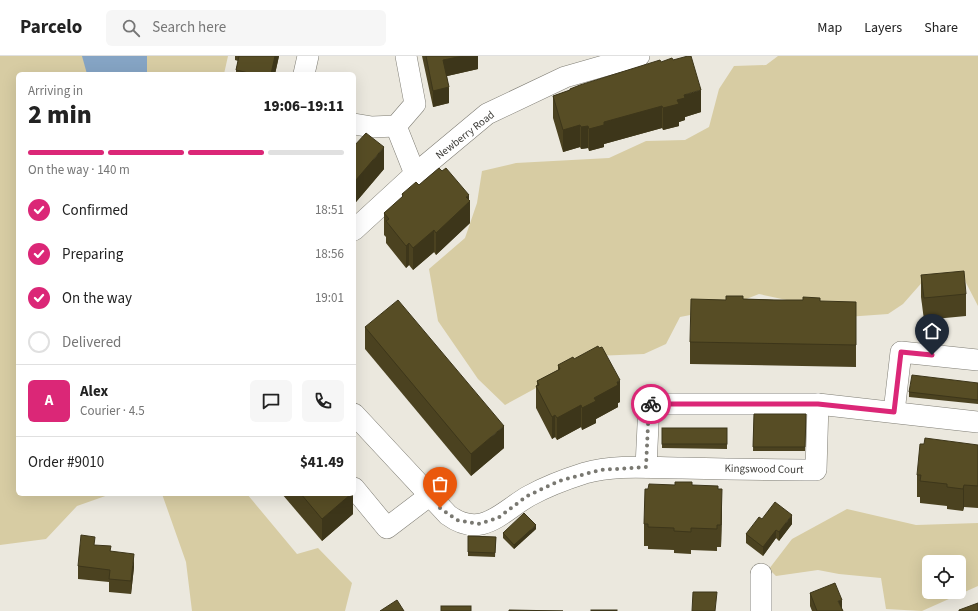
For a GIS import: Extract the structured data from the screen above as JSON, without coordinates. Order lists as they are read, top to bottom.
{
  "streets": {
    "street": ["Newberry Road", "Kingswood Court"]
  },
  "page": {
    "header": "Parcelo",
    "search": "Search here",
    "nav": ["Map", "Layers", "Share"],
    "heading": ["2 min", "Arriving in", "19:06–19:11"],
    "panel": [
      "Alex",
      "Courier · 4.5",
      "Order #9010",
      "$41.49"
    ],
    "bar": "On the way · 140 m",
    "list": [
      ["Confirmed", "18:51"],
      ["Preparing", "18:56"],
      ["On the way", "19:01"],
      "Delivered"
    ],
    "round": "A"
  }
}
